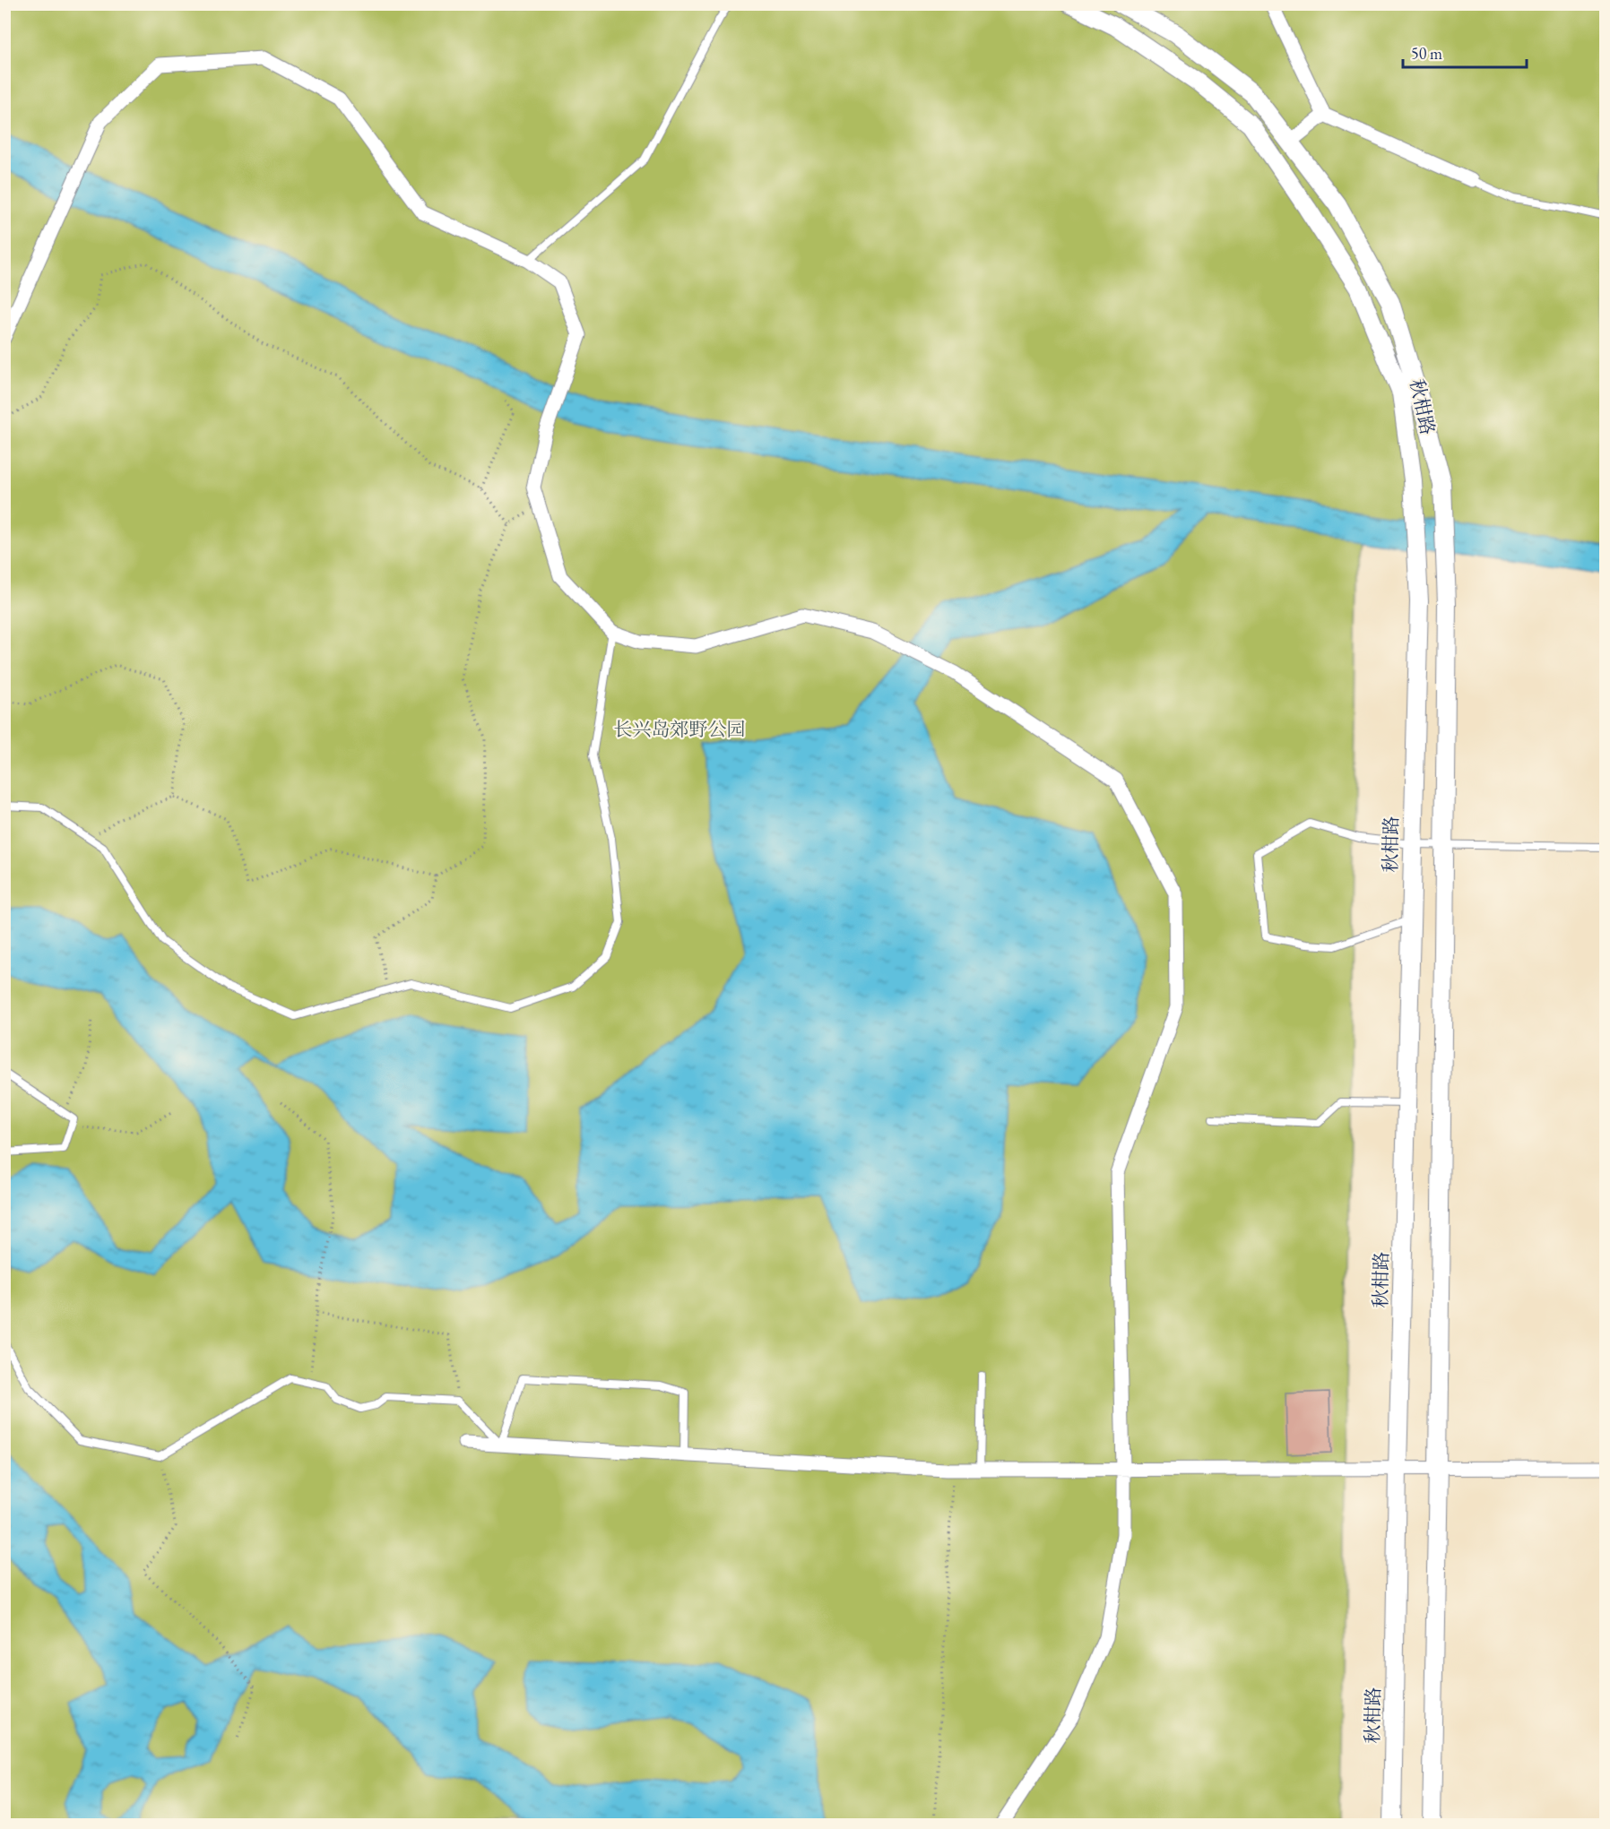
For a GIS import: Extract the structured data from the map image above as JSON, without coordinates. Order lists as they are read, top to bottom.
{
  "streets": {
    "street": ["秋柑路"]
  },
  "parks": ["长兴岛郊野公园"],
  "scale_bar": "50 m"
}
